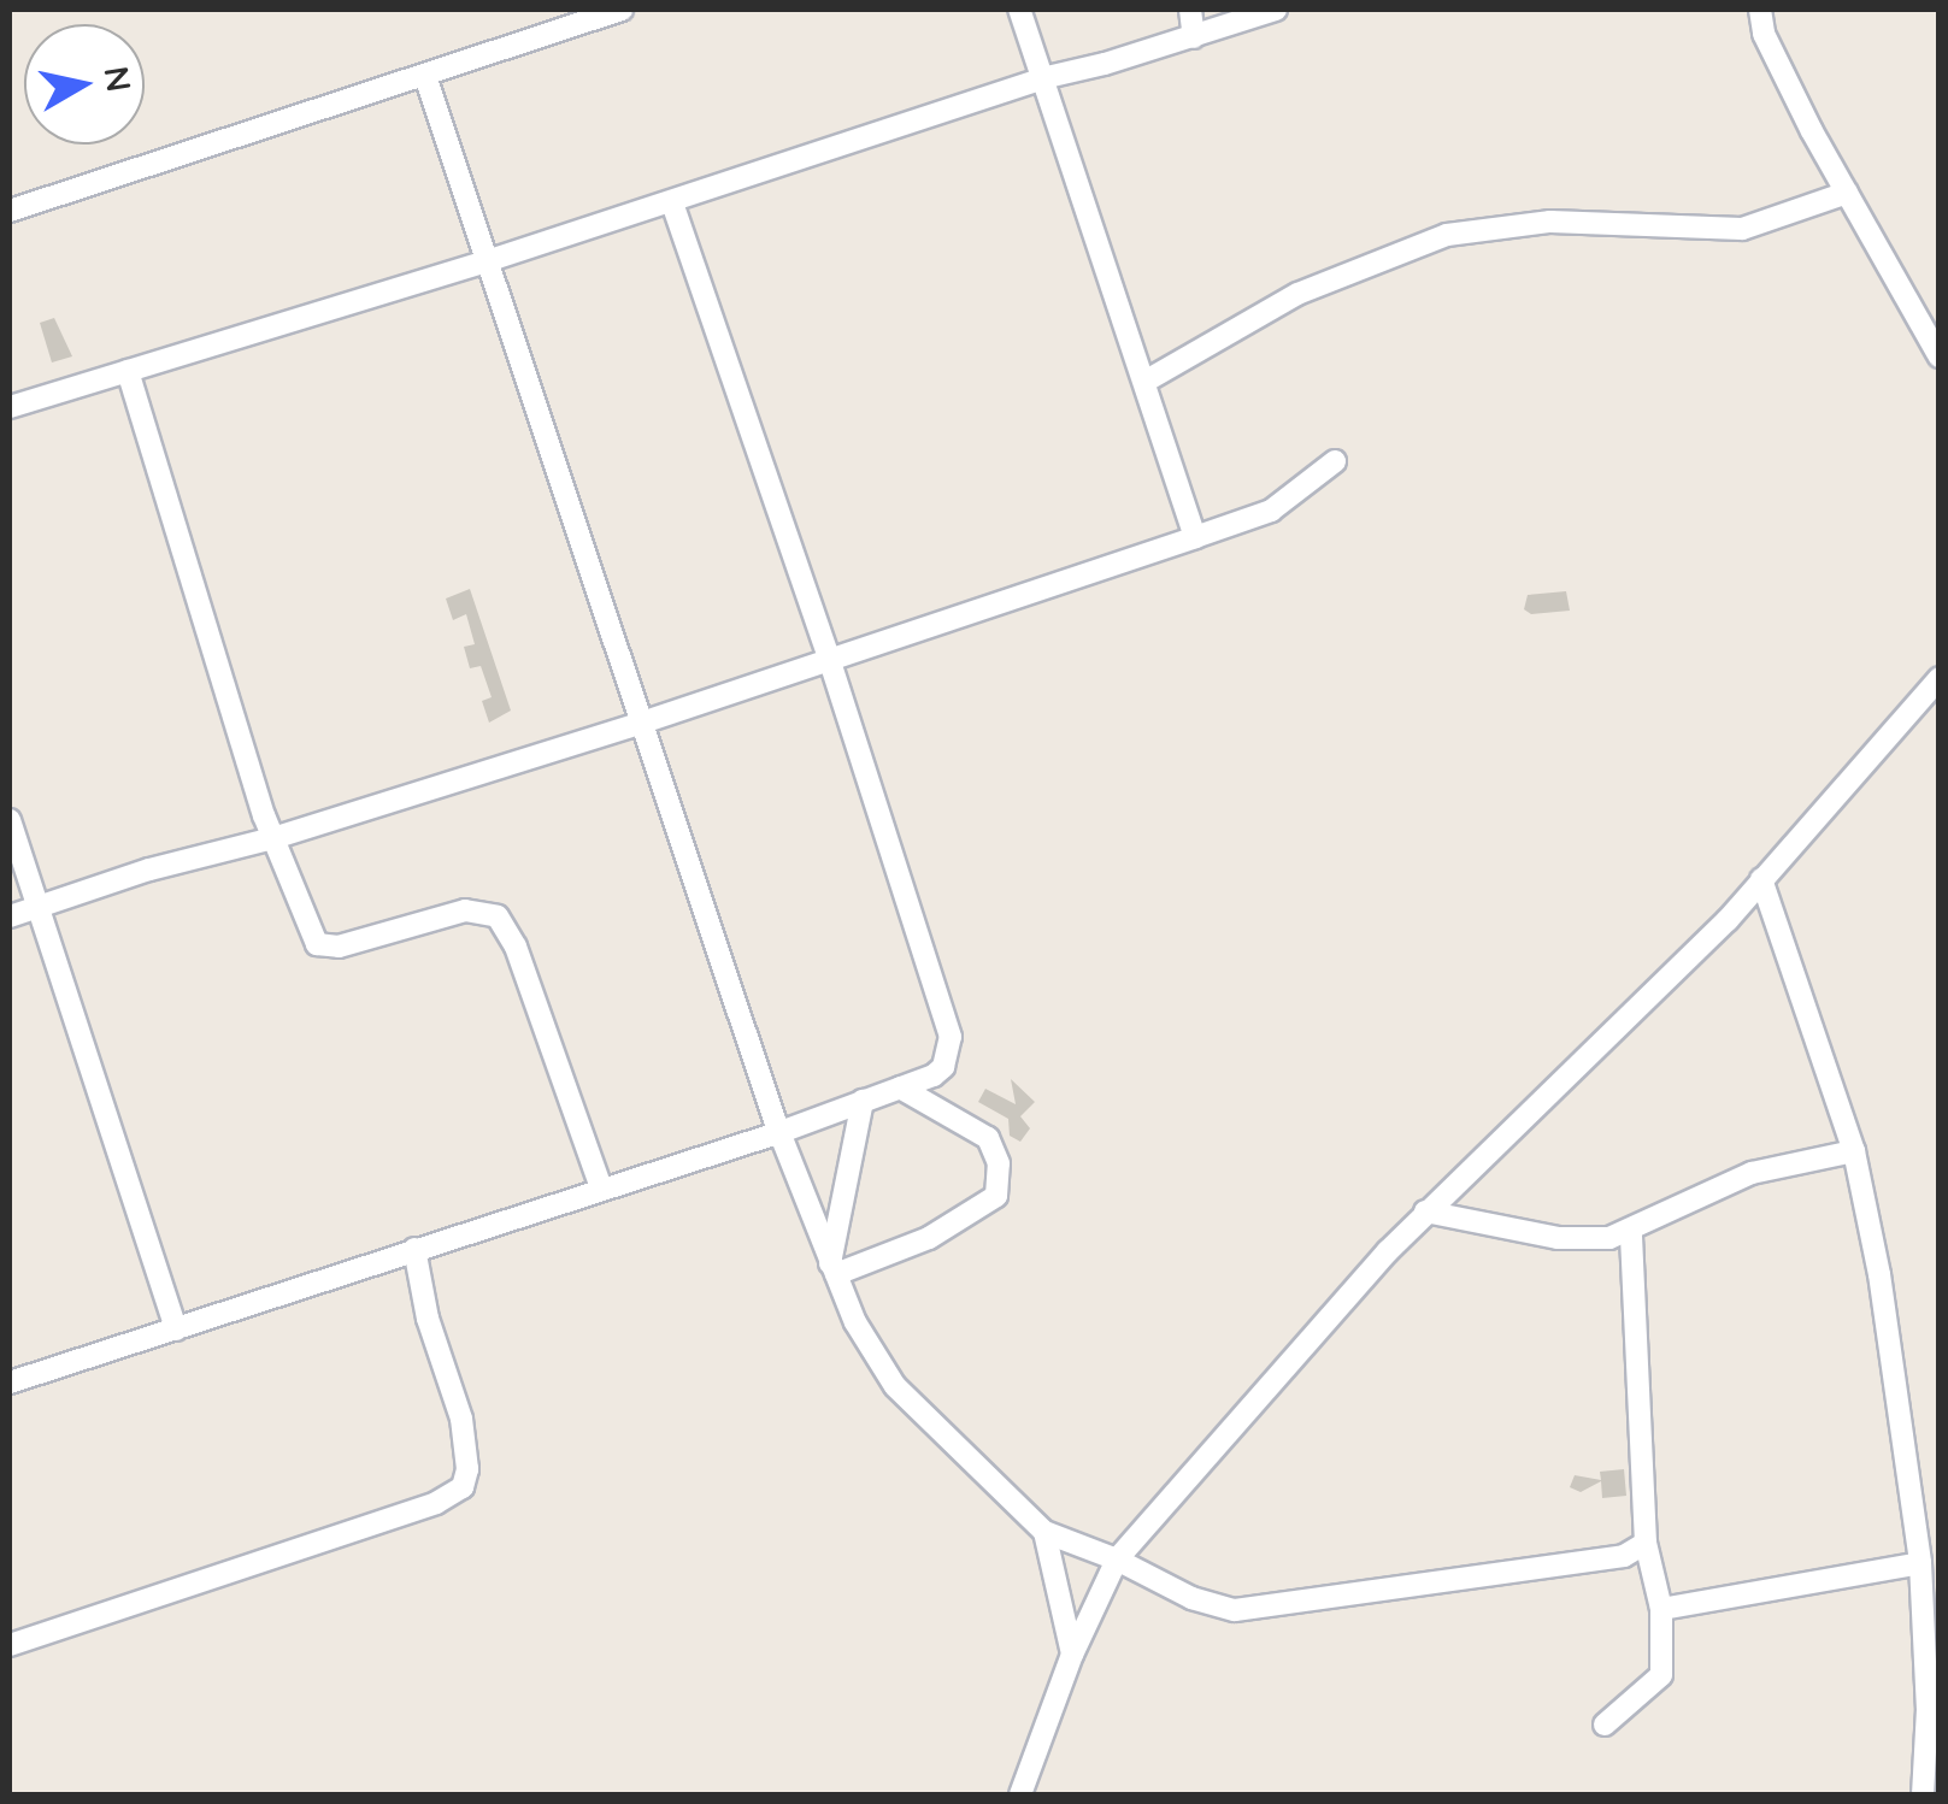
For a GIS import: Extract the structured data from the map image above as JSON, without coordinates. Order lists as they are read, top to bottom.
{
  "north": "right"
}
